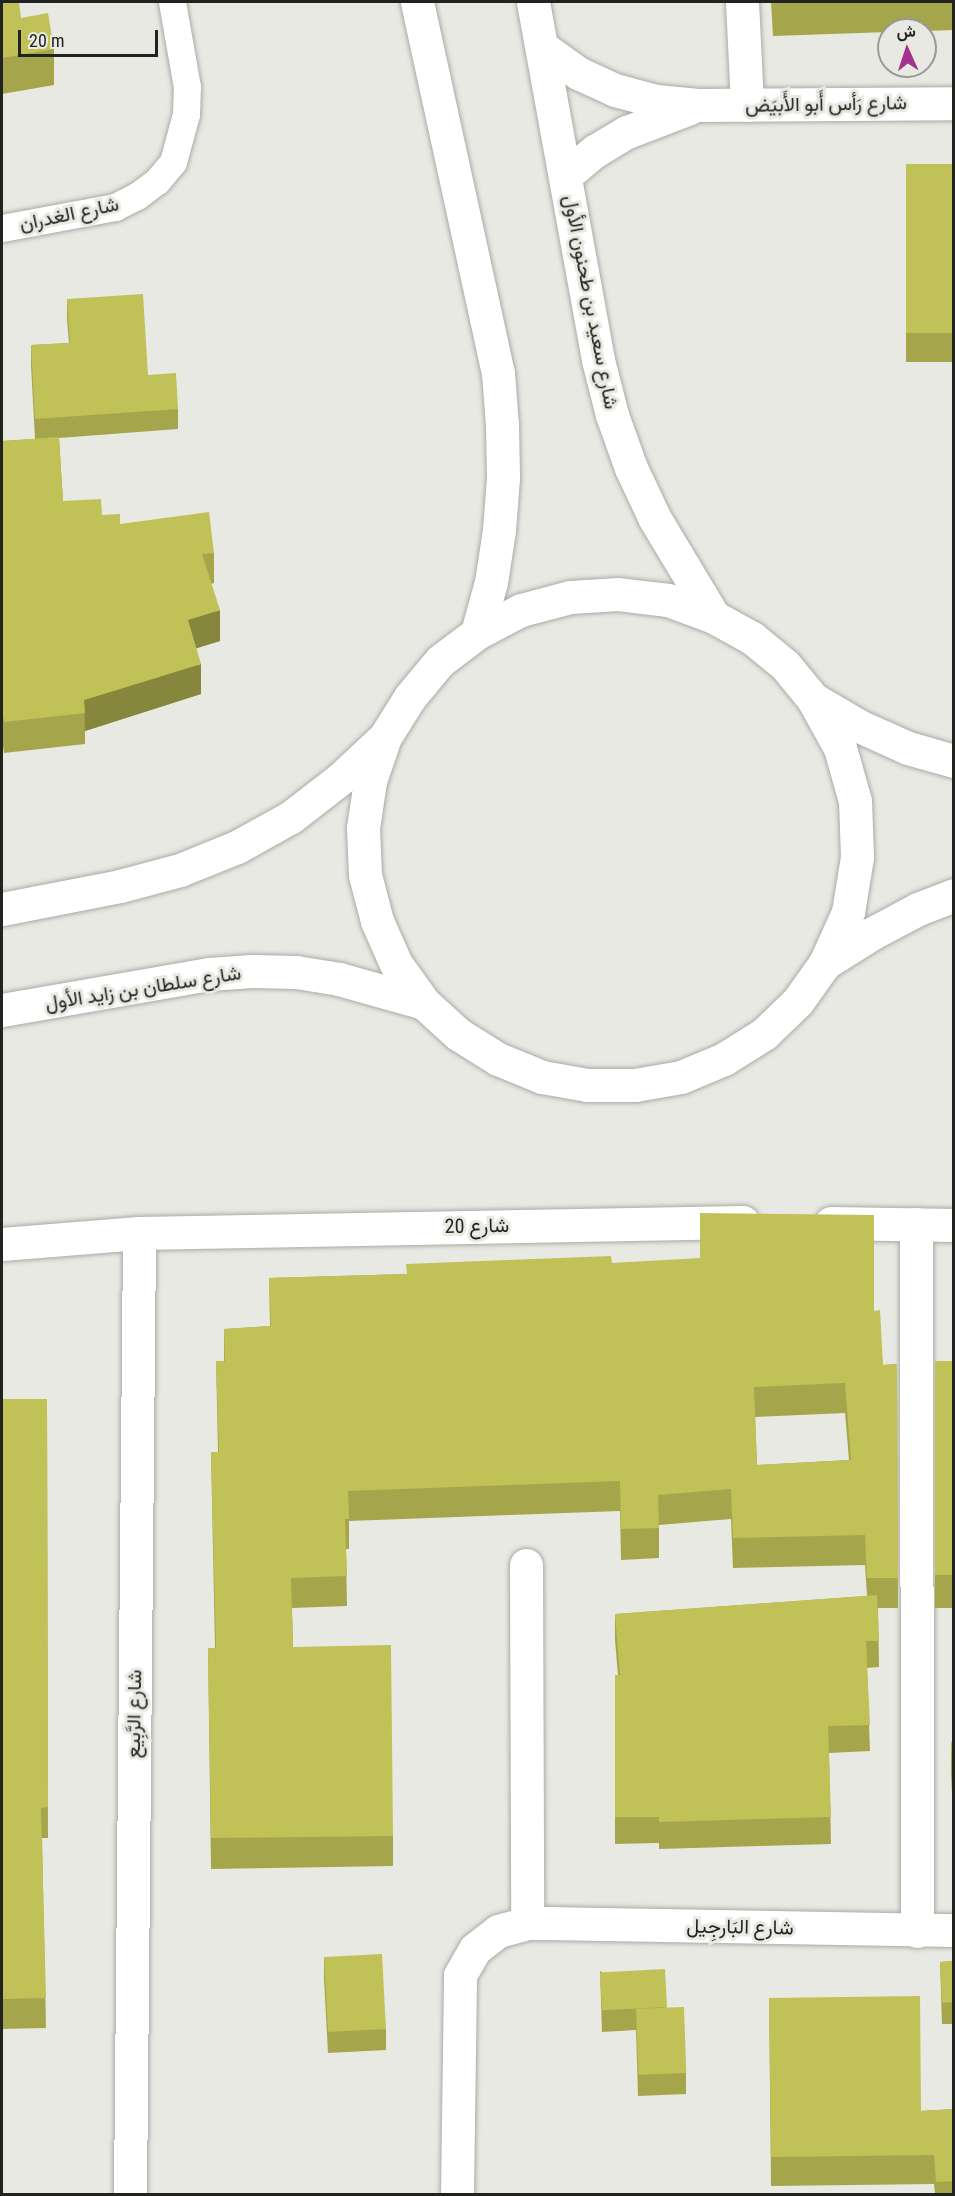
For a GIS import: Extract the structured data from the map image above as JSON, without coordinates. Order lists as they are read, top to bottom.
{
  "streets": {
    "street": [
      "شارع رَأس أَبو الأَبيَض",
      "شارع سعيد بن طحنون الأول",
      "شارع سلطان بن زايد الأول",
      "شارع 20",
      "شارع الرَّبِيع",
      "شارع البَارجِيل"
    ],
    "lane": ["شارع الغدران"]
  },
  "crossings": [
    ["شارع رَأس أَبو الأَبيَض", "شارع سعيد بن طحنون الأول"],
    ["شارع 20", "شارع الرَّبِيع"]
  ],
  "scale_bar": "20 m",
  "north": "top"
}
